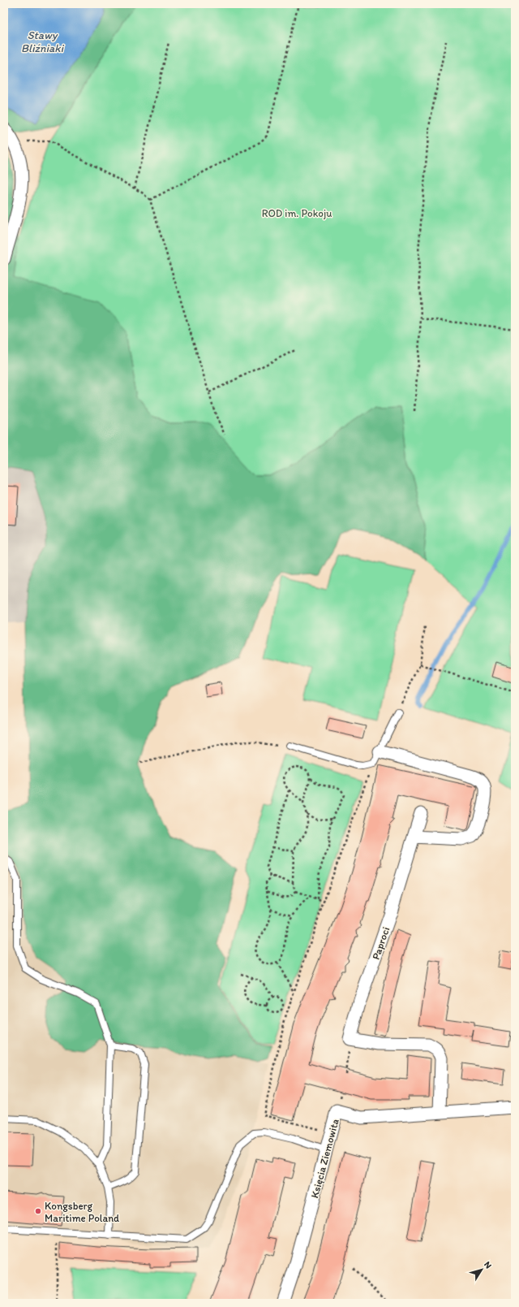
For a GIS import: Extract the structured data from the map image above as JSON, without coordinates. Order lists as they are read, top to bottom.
{
  "streets": {
    "street": ["Paproci", "Księcia Ziemowita"]
  },
  "water": ["Stawy Bliźniaki"],
  "parks": ["ROD im. Pokoju"],
  "places": ["Kongsberg Maritime Poland"],
  "north": "top right"
}
